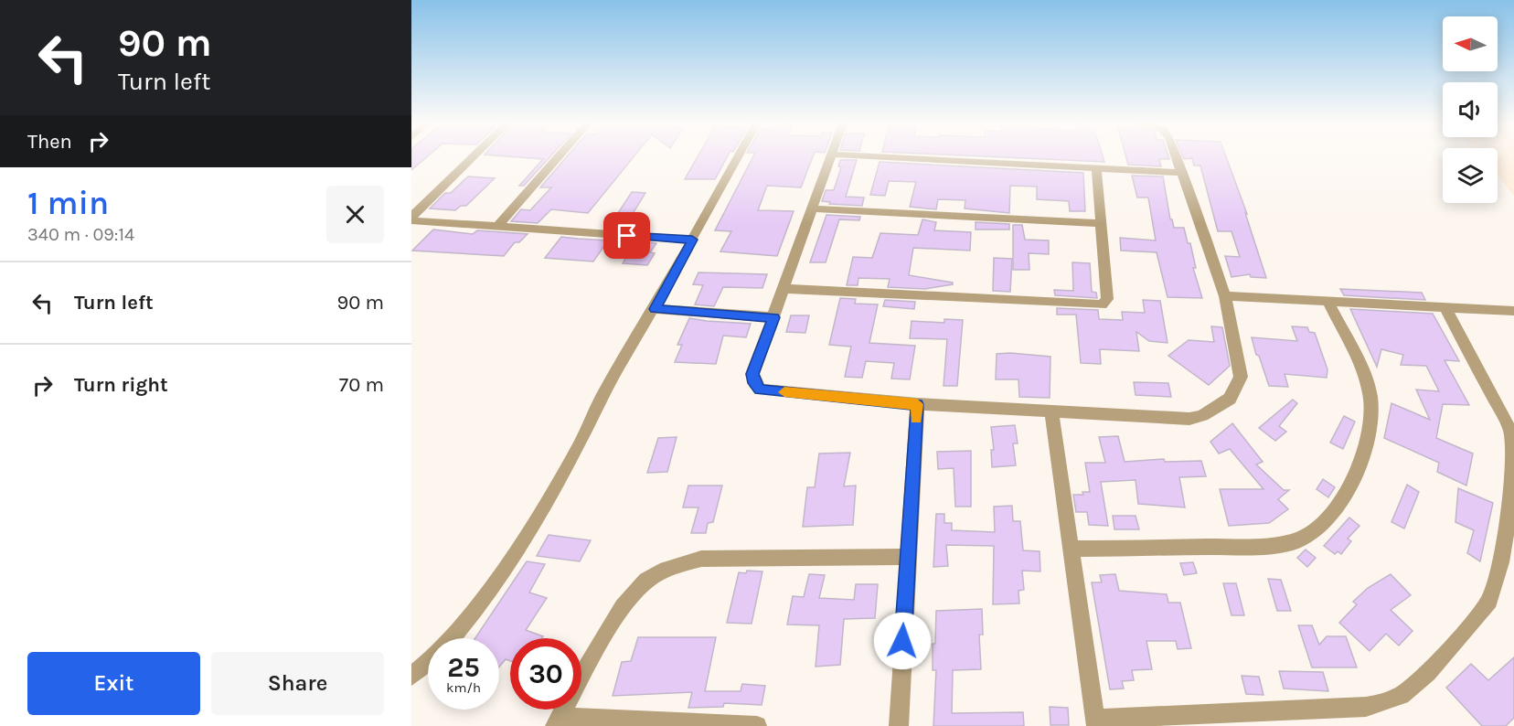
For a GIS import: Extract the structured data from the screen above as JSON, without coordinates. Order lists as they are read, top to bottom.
{
  "north": "left",
  "page": {
    "turn": ["90 m", "Turn left"],
    "then": "Then",
    "heading": ["1 min", "340 m · 09:14"],
    "list": [
      {
        "name": "Turn left",
        "value": "90 m"
      },
      {
        "name": "Turn right",
        "value": "70 m"
      }
    ],
    "speed": "25 km/h",
    "limit": "30",
    "buttons": ["Exit", "Share"]
  }
}
